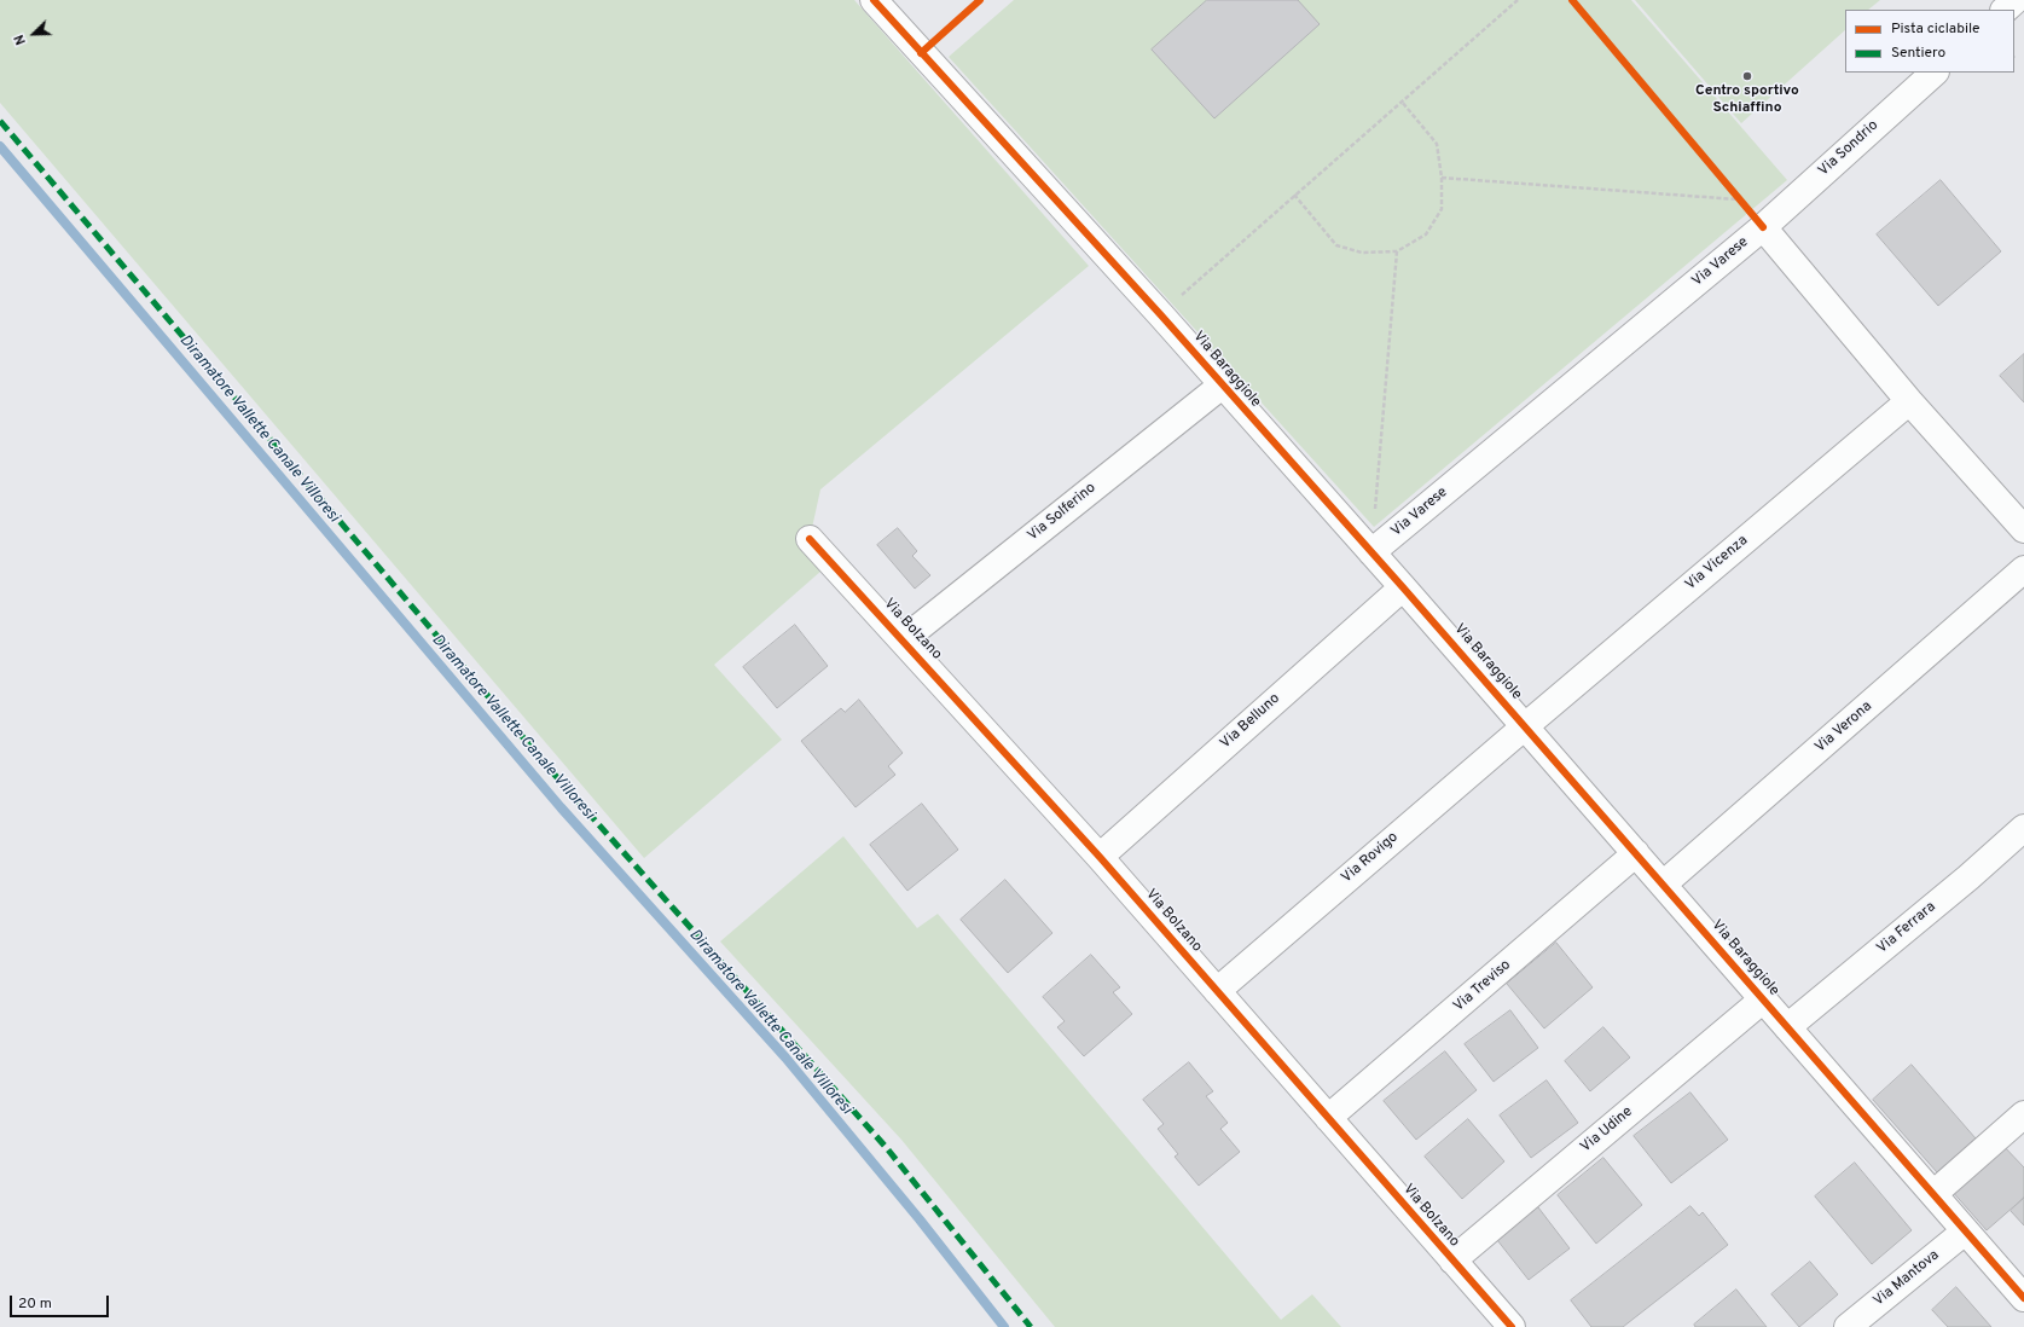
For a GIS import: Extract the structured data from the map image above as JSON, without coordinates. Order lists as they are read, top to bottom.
{
  "streets": {
    "street": [
      "Via Sondrio",
      "Via Varese",
      "Via Baraggiole",
      "Via Solferino",
      "Via Vicenza",
      "Via Bolzano",
      "Via Belluno",
      "Via Verona",
      "Via Rovigo",
      "Via Ferrara",
      "Via Treviso",
      "Via Udine",
      "Via Mantova"
    ]
  },
  "crossings": [
    ["Via Sondrio", "Via Varese"],
    ["Via Varese", "Via Baraggiole"],
    ["Via Varese", "Via Vicenza"],
    ["Via Baraggiole", "Via Solferino"],
    ["Via Baraggiole", "Via Vicenza"],
    ["Via Baraggiole", "Via Belluno"],
    ["Via Baraggiole", "Via Verona"],
    ["Via Baraggiole", "Via Rovigo"],
    ["Via Baraggiole", "Via Ferrara"],
    ["Via Baraggiole", "Via Treviso"],
    ["Via Baraggiole", "Via Udine"],
    ["Via Baraggiole", "Via Mantova"],
    ["Via Solferino", "Via Bolzano"],
    ["Via Vicenza", "Via Rovigo"],
    ["Via Bolzano", "Via Belluno"],
    ["Via Bolzano", "Via Rovigo"],
    ["Via Bolzano", "Via Treviso"],
    ["Via Bolzano", "Via Udine"]
  ],
  "water": ["Diramatore Vallette Canale Villoresi"],
  "places": ["Centro sportivo Schiaffino"],
  "legend": ["Pista ciclabile", "Sentiero"],
  "scale_bar": "20 m",
  "north": "bottom left"
}
